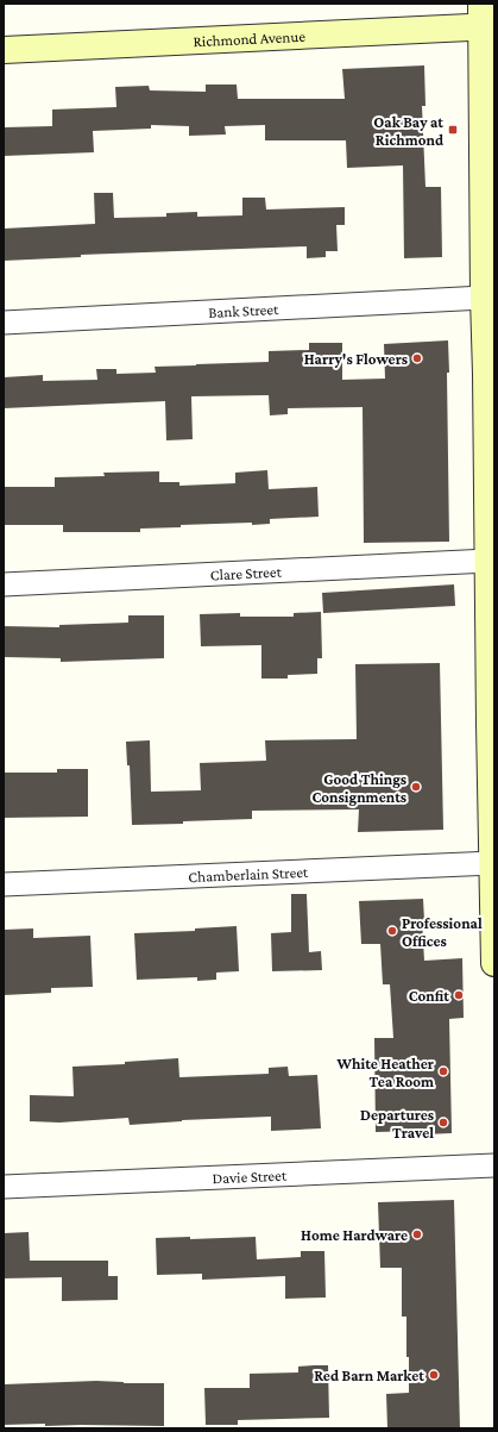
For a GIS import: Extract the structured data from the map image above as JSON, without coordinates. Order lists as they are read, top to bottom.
{
  "streets": {
    "main road": ["Richmond Avenue"],
    "street": [
      "Bank Street",
      "Clare Street",
      "Chamberlain Street",
      "Davie Street"
    ]
  },
  "places": {
    "transit": ["Oak Bay at Richmond"],
    "other": [
      "Harry's Flowers",
      "Good Things Consignments",
      "Professional Offices",
      "Confit",
      "White Heather Tea Room",
      "Departures Travel",
      "Home Hardware",
      "Red Barn Market"
    ]
  }
}
